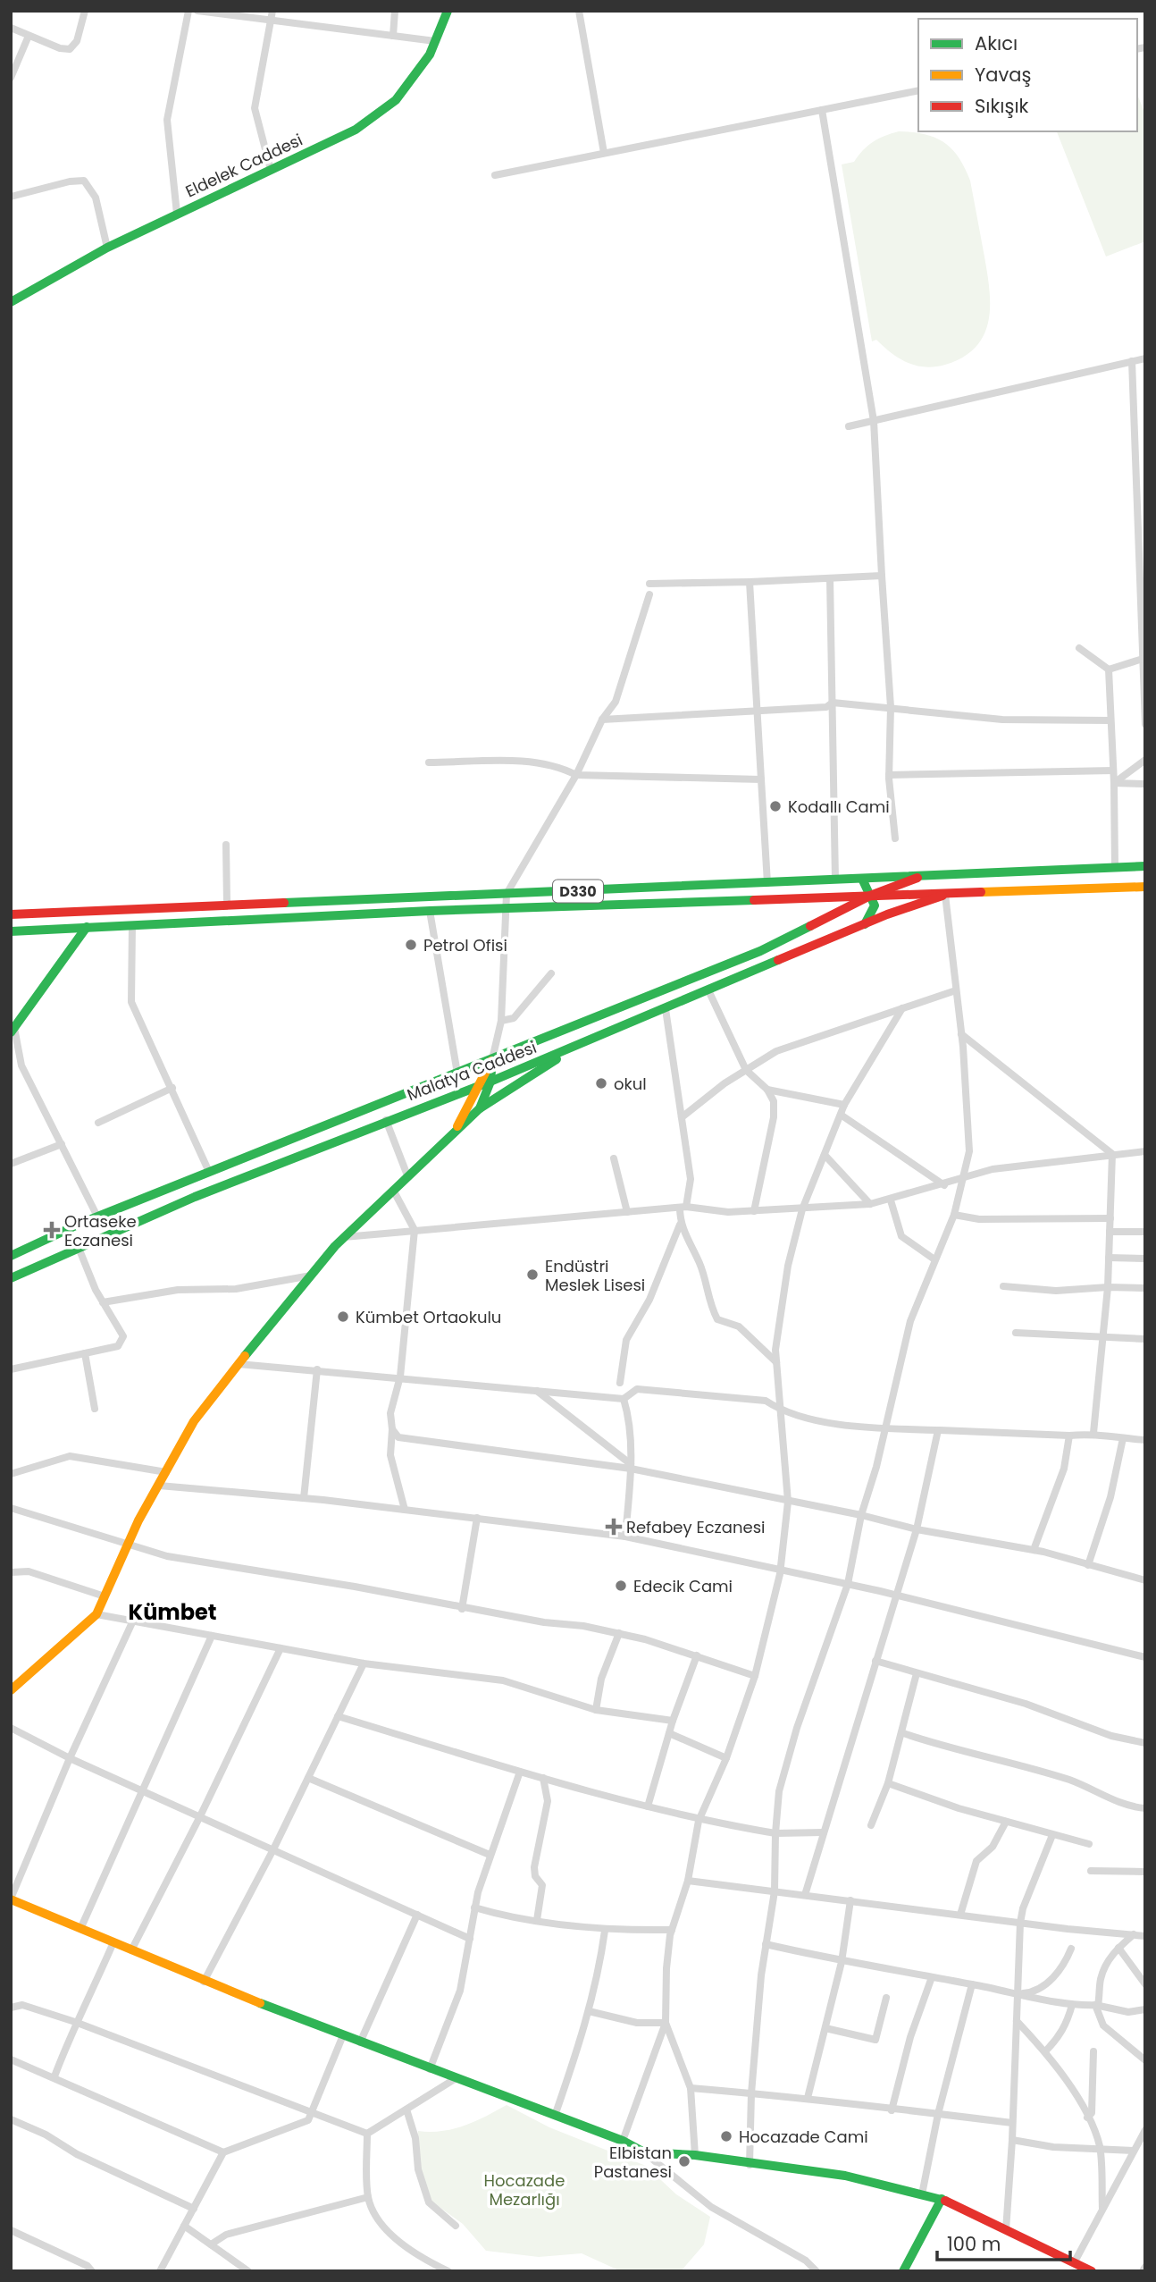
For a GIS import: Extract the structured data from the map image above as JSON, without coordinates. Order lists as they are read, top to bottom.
{
  "streets": {
    "street": ["Eldelek Caddesi", "D330", "Malatya Caddesi"]
  },
  "crossings": [
    ["D330", "Malatya Caddesi"]
  ],
  "districts": ["Kümbet"],
  "parks": ["Hocazade Mezarlığı"],
  "places": {
    "other": [
      "Kodallı Cami",
      "Petrol Ofisi",
      "okul",
      "Endüstri Meslek Lisesi",
      "Kümbet Ortaokulu",
      "Edecik Cami",
      "Hocazade Cami",
      "Elbistan Pastanesi"
    ],
    "health": ["Ortaseke Eczanesi", "Refabey Eczanesi"]
  },
  "legend": ["Akıcı", "Yavaş", "Sıkışık"],
  "scale_bar": "100 m"
}
